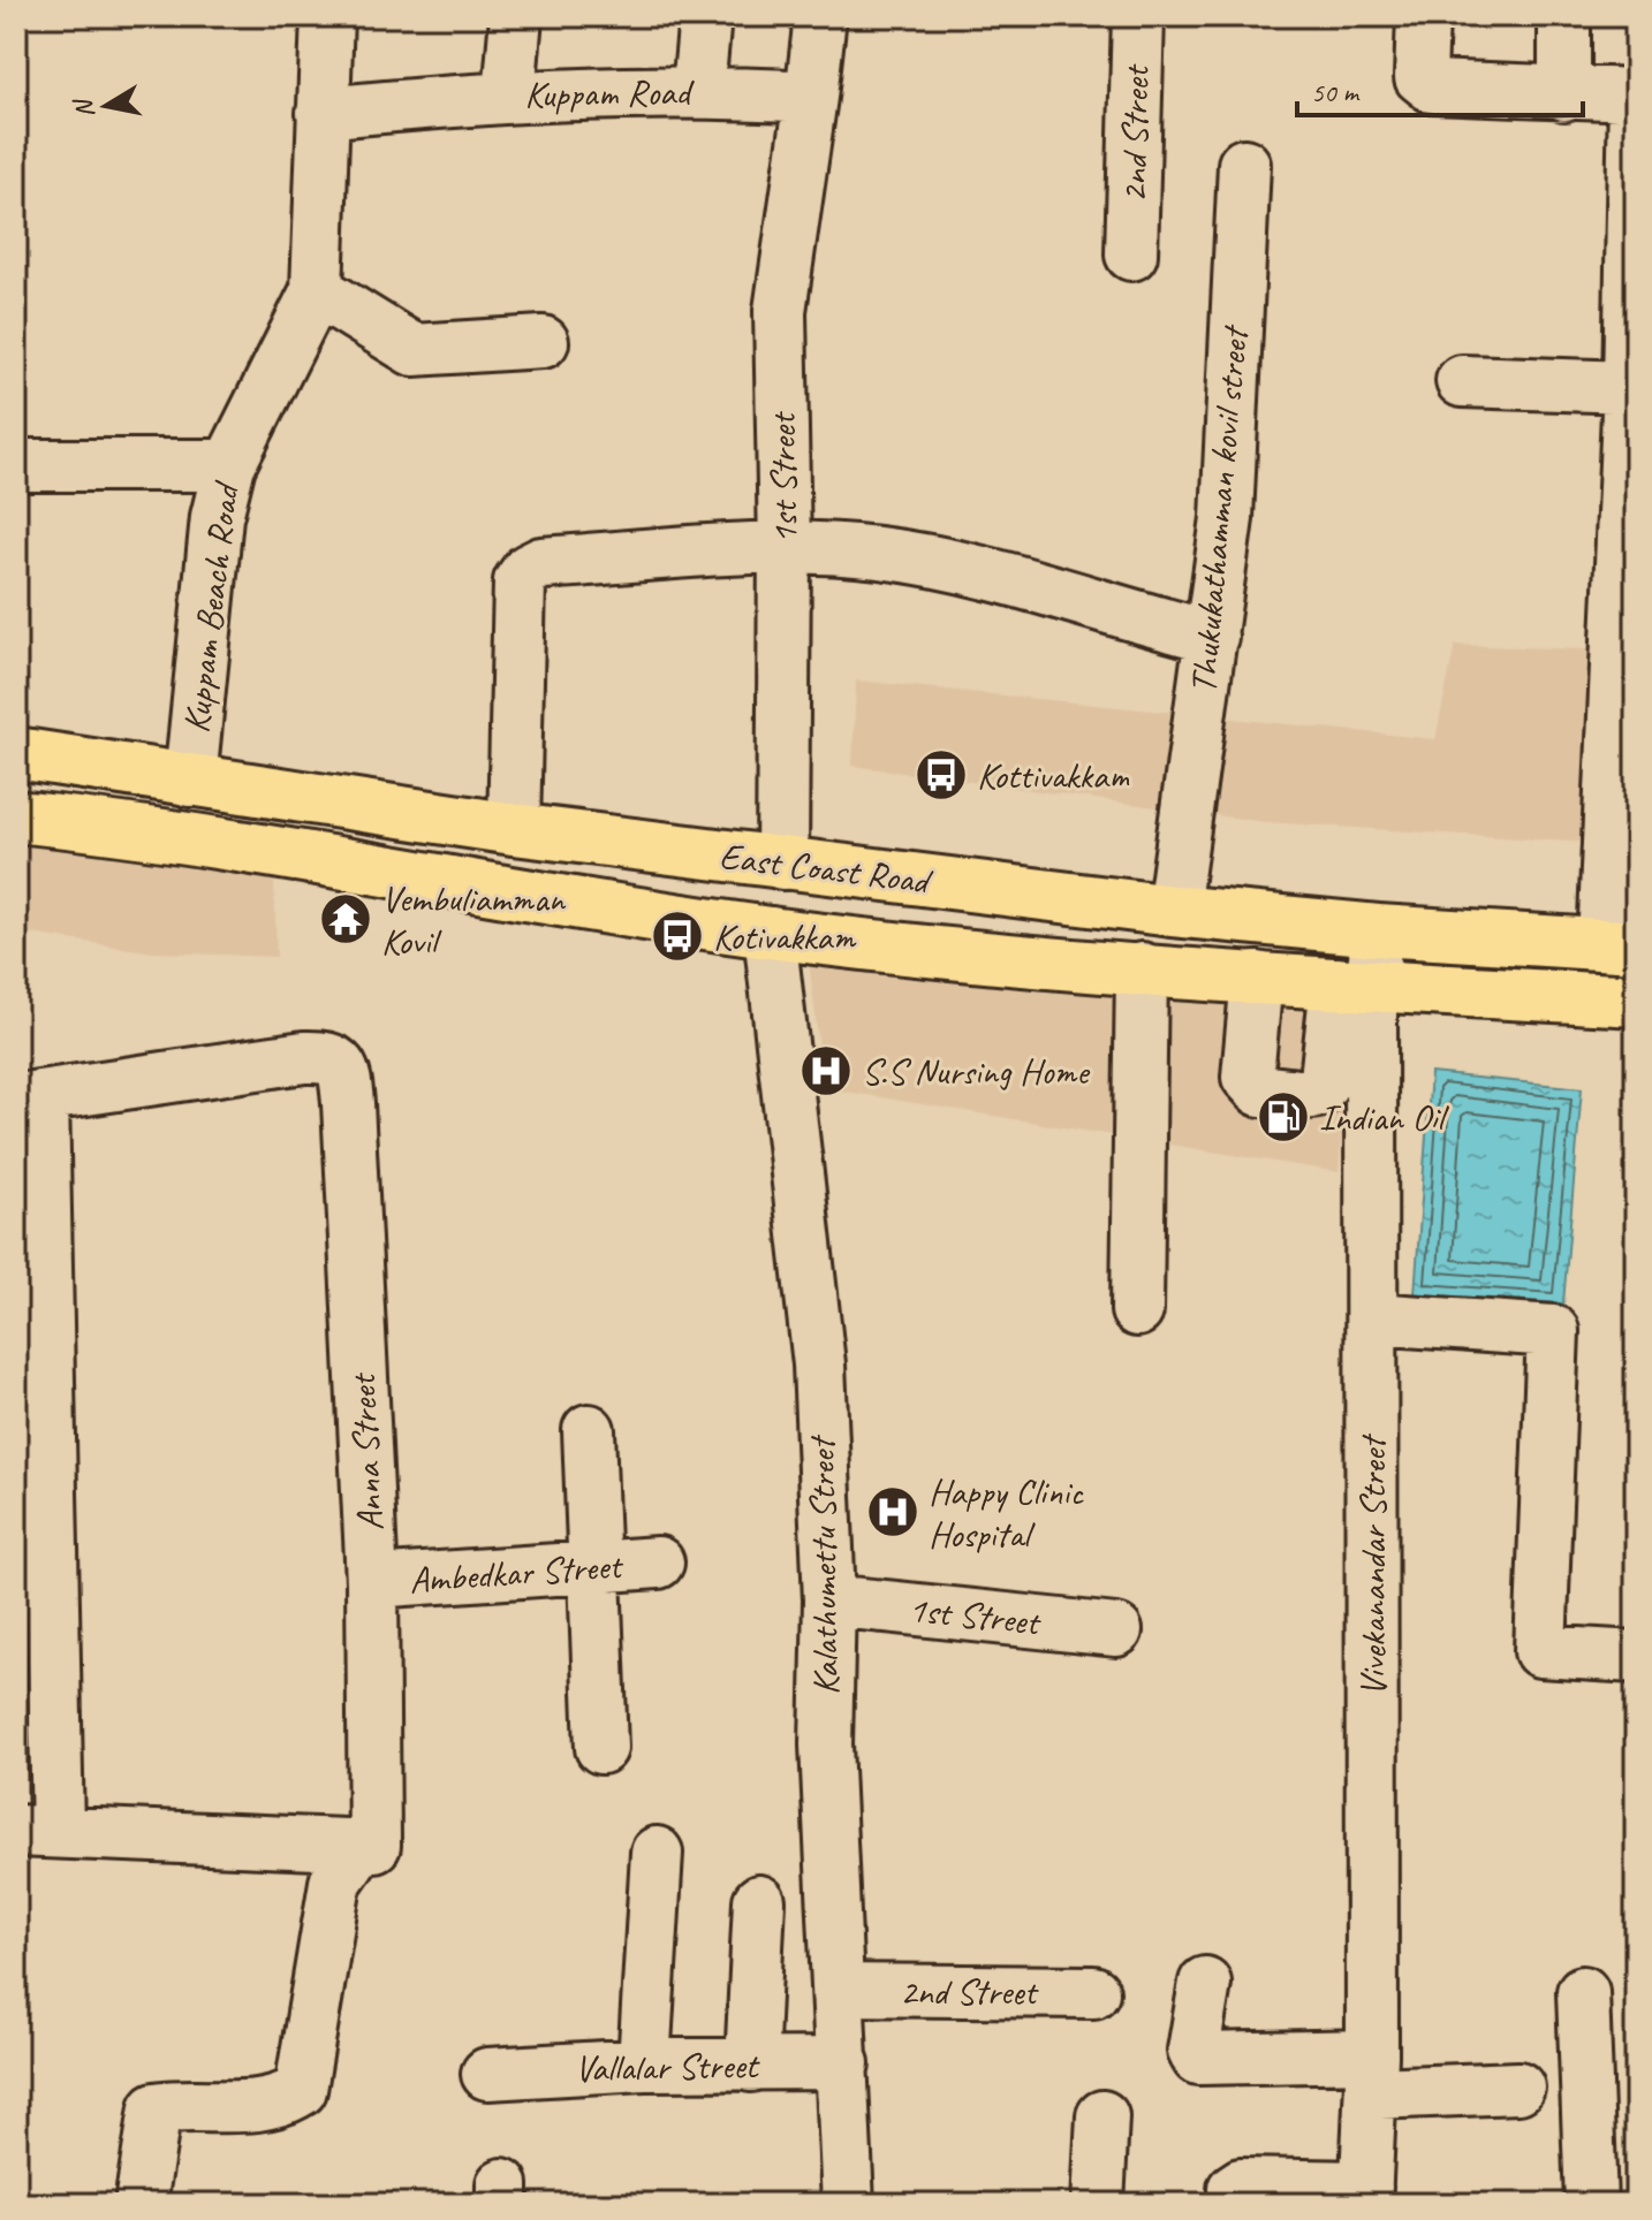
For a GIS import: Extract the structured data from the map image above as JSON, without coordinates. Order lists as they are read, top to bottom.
{
  "streets": {
    "main road": ["East Coast Road"],
    "street": [
      "Kuppam Road",
      "2nd Street",
      "1st Street",
      "Thukukathamman kovil street",
      "Kuppam Beach Road",
      "Anna Street",
      "Kalathumettu Street",
      "Vivekanandar Street",
      "Ambedkar Street",
      "Vallalar Street"
    ]
  },
  "crossings": [
    ["Kuppam Road", "1st Street"],
    ["Kuppam Road", "Kuppam Beach Road"],
    ["2nd Street", "Kalathumettu Street"],
    ["1st Street", "East Coast Road"],
    ["1st Street", "Kalathumettu Street"],
    ["Thukukathamman kovil street", "East Coast Road"],
    ["Kuppam Beach Road", "East Coast Road"],
    ["East Coast Road", "Kalathumettu Street"],
    ["East Coast Road", "Vivekanandar Street"],
    ["Anna Street", "Ambedkar Street"],
    ["Kalathumettu Street", "Vallalar Street"]
  ],
  "places": {
    "bus stop": ["Kottivakkam", "Kotivakkam"],
    "temple": ["Vembuliamman Kovil"],
    "hospital": ["S.S Nursing Home", "Happy Clinic Hospital"],
    "fuel station": ["Indian Oil"]
  },
  "scale_bar": "50 m",
  "north": "left"
}
